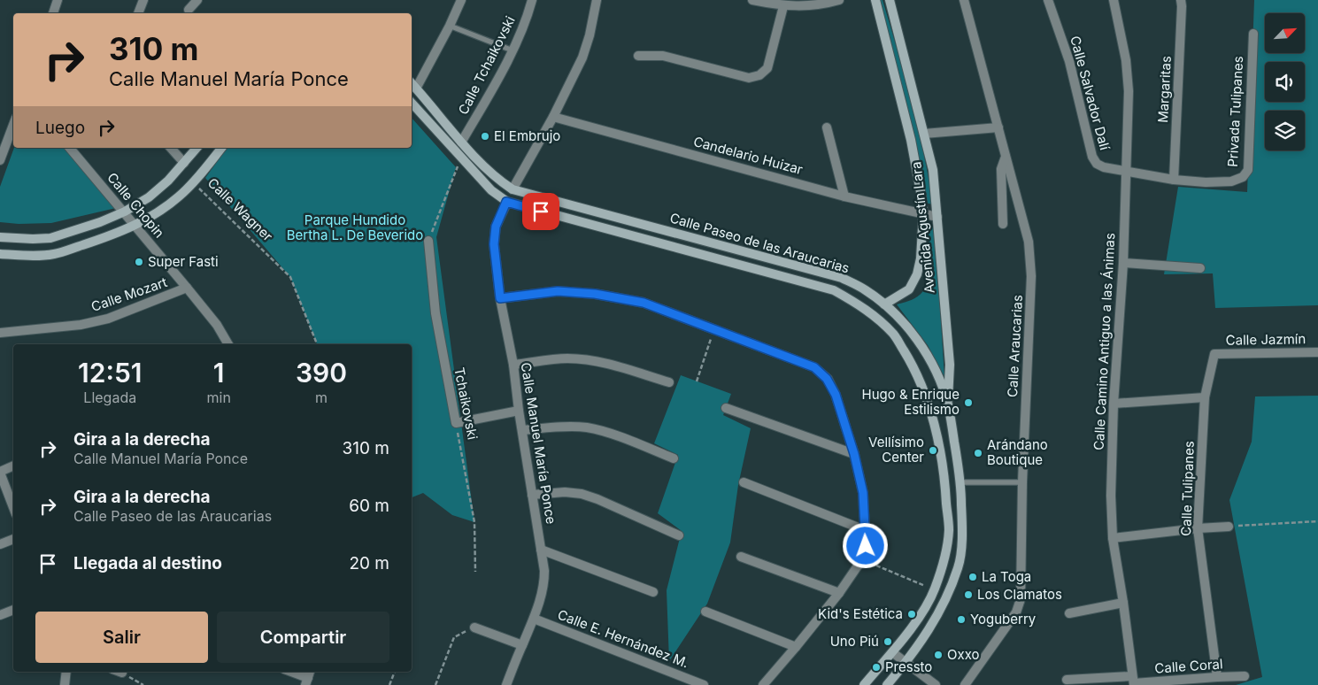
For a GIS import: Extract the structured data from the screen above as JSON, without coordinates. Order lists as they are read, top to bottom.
{
  "streets": {
    "main road": ["Avenida Agustín Lara", "Calle Paseo de las Araucarias"],
    "street": [
      "Calle Tchaikovski",
      "Margaritas",
      "Calle Salvador Dalí",
      "Privada Tulipanes",
      "Candelario Huizar",
      "Calle Chopin",
      "Calle Mozart",
      "Calle Jazmín",
      "Calle Camino Antiguo a las Ánimas",
      "Calle Araucarias",
      "Tchaikovski",
      "Calle Manuel María Ponce",
      "Calle Tulipanes",
      "Calle E. Hernández M.",
      "Calle Coral"
    ],
    "path": ["Calle Wagner"]
  },
  "crossings": [
    ["Calle Tchaikovski", "Calle Paseo de las Araucarias"],
    ["Margaritas", "Privada Tulipanes"],
    ["Calle Salvador Dalí", "Privada Tulipanes"],
    ["Calle Salvador Dalí", "Calle Camino Antiguo a las Ánimas"],
    ["Privada Tulipanes", "Calle Camino Antiguo a las Ánimas"],
    ["Candelario Huizar", "Avenida Agustín Lara"],
    ["Calle Chopin", "Calle Mozart"],
    ["Avenida Agustín Lara", "Calle Paseo de las Araucarias"],
    ["Calle Paseo de las Araucarias", "Calle Manuel María Ponce"],
    ["Calle Jazmín", "Calle Tulipanes"],
    ["Calle Camino Antiguo a las Ánimas", "Calle Coral"],
    ["Calle Manuel María Ponce", "Calle E. Hernández M."],
    ["Calle Tulipanes", "Calle Coral"]
  ],
  "parks": ["Parque Hundido Bertha L. De Beverido"],
  "places": [
    "El Embrujo",
    "Super Fasti",
    "Hugo & Enrique Estilismo",
    "Vellísimo Center",
    "Arándano Boutique",
    "La Toga",
    "Los Clamatos",
    "Kid's Estética",
    "Yoguberry",
    "Uno Piú",
    "Oxxo",
    "Pressto"
  ],
  "north": "top right",
  "page": {
    "turn": ["310 m", "Calle Manuel María Ponce"],
    "then": "Luego",
    "eta": [
      "12:51",
      "Llegada",
      "1",
      "min",
      "390",
      "m"
    ],
    "list": [
      {
        "name": "Gira a la derecha",
        "note": "Calle Manuel María Ponce",
        "value": "310 m"
      },
      {
        "name": "Gira a la derecha",
        "note": "Calle Paseo de las Araucarias",
        "value": "60 m"
      },
      {
        "name": "Llegada al destino",
        "value": "20 m"
      }
    ],
    "buttons": ["Salir", "Compartir"]
  }
}
